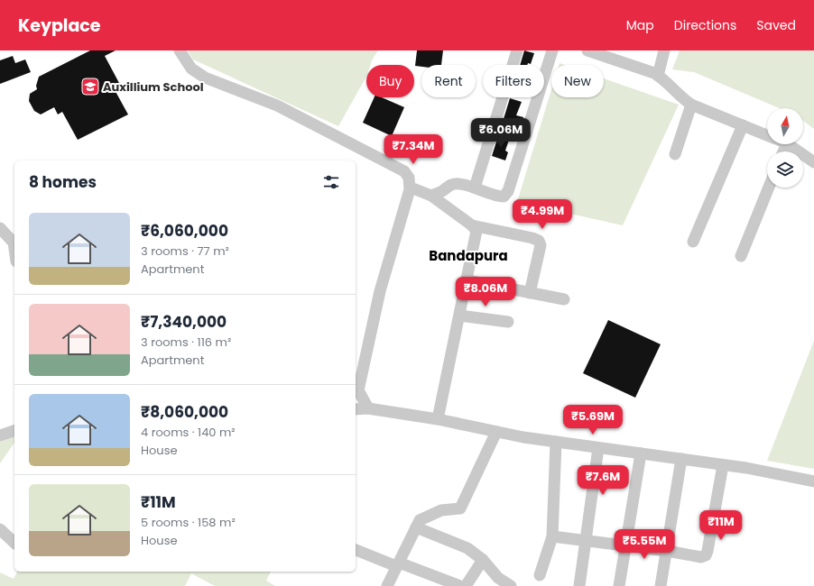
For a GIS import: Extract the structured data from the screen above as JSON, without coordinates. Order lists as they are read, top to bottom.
{
  "districts": ["Bandapura"],
  "places": {
    "school or university": ["Auxillium School"]
  },
  "north": "top",
  "page": {
    "header": "Keyplace",
    "nav": ["Map", "Directions", "Saved"],
    "chip": [
      "Buy",
      "Rent",
      "Filters",
      "New"
    ],
    "price": [
      "₹6.06M",
      "₹7.34M",
      "₹4.99M",
      "₹8.06M",
      "₹5.69M",
      "₹7.6M",
      "₹11M",
      "₹5.55M"
    ],
    "heading": "8 homes",
    "list": [
      {
        "name": "₹6,060,000",
        "note": "3 rooms · 77 m² · Apartment"
      },
      {
        "name": "₹7,340,000",
        "note": "3 rooms · 116 m² · Apartment"
      },
      {
        "name": "₹8,060,000",
        "note": "4 rooms · 140 m² · House"
      },
      {
        "name": "₹11M",
        "note": "5 rooms · 158 m² · House"
      }
    ]
  }
}
